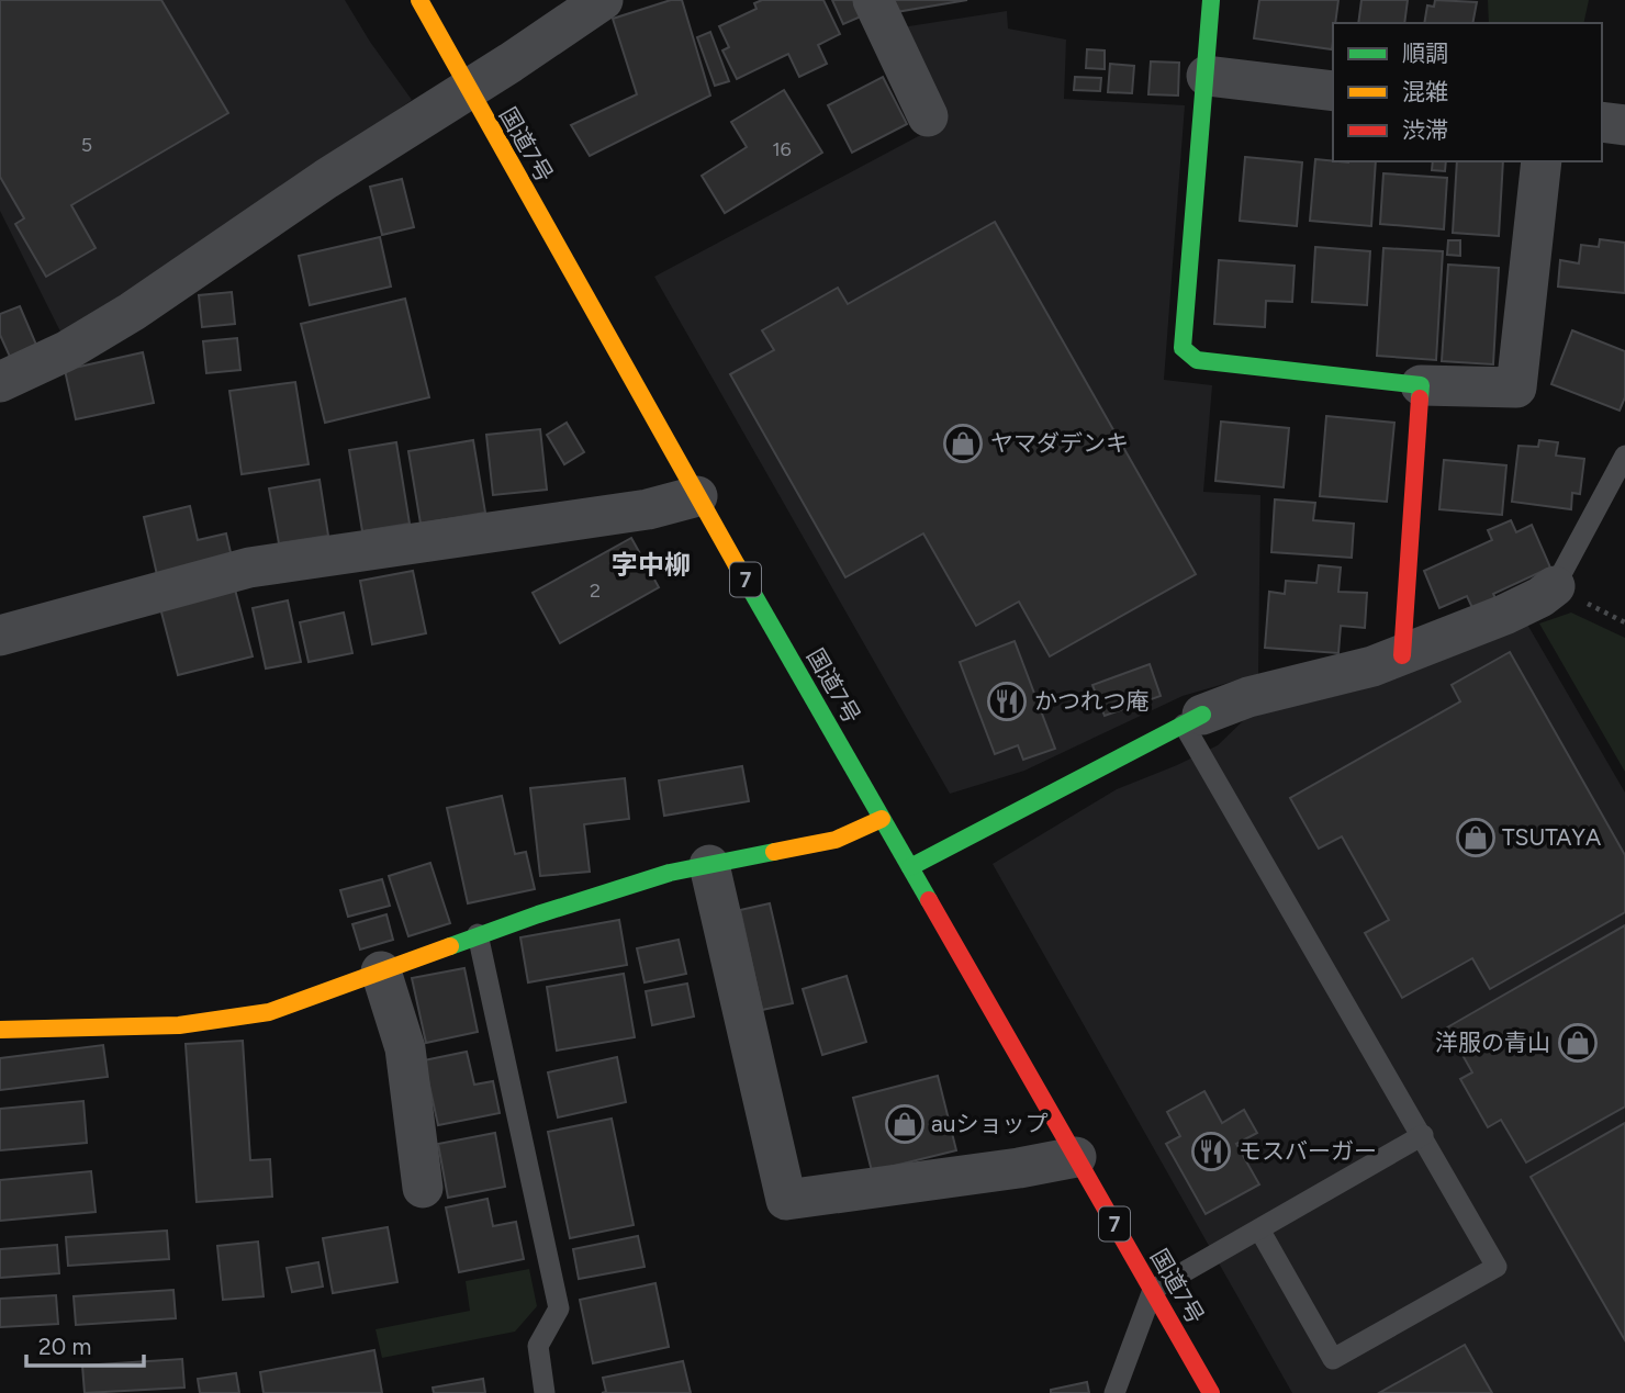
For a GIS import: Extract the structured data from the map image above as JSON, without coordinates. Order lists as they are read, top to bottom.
{
  "streets": {
    "main road": ["国道7号", "7"]
  },
  "districts": ["字中柳"],
  "places": {
    "shop": [
      "ヤマダデンキ",
      "TSUTAYA",
      "洋服の青山",
      "auショップ"
    ],
    "restaurant": ["かつれつ庵", "モスバーガー"]
  },
  "house_numbers": ["5", "16", "2"],
  "legend": ["順調", "混雑", "渋滞"],
  "scale_bar": "20 m"
}
